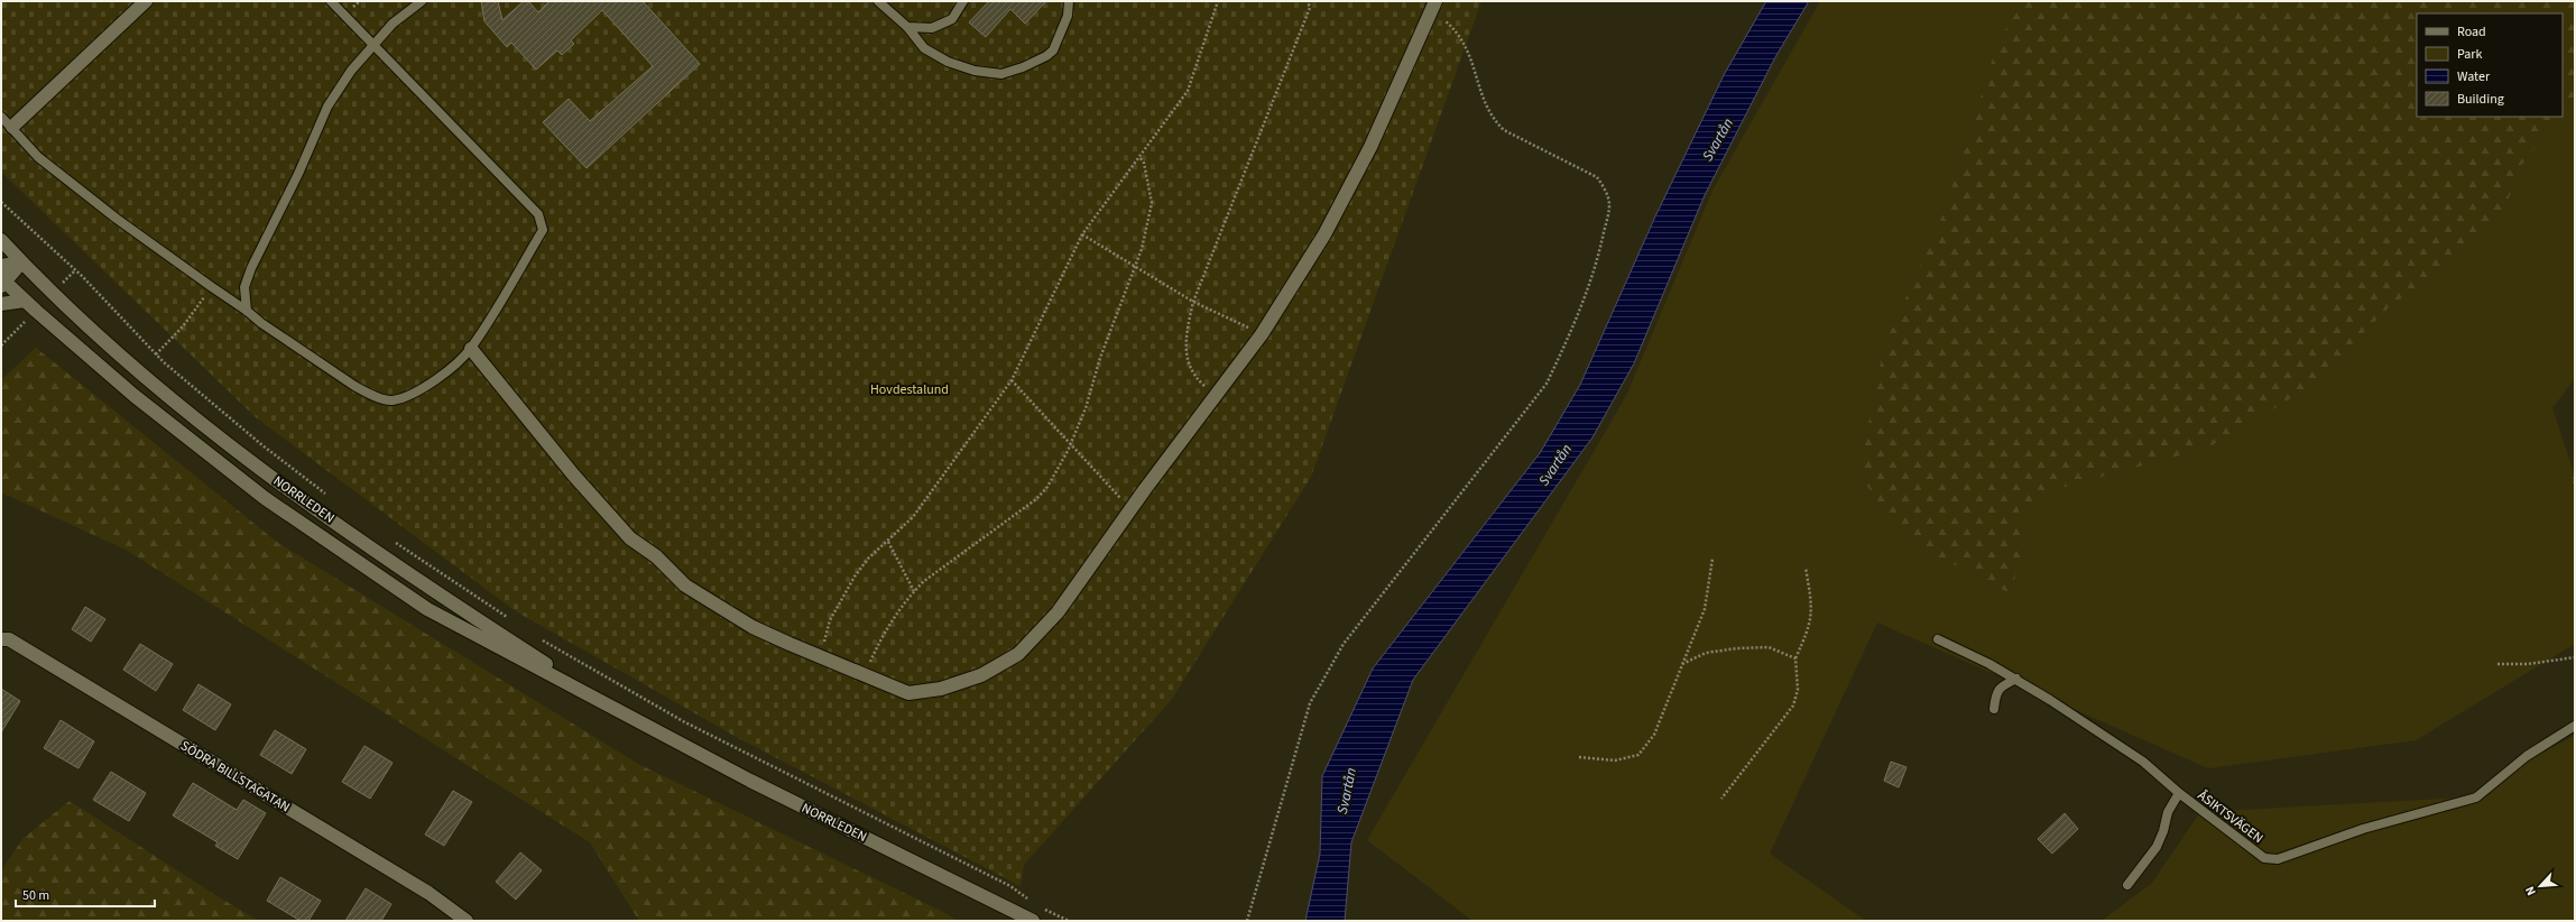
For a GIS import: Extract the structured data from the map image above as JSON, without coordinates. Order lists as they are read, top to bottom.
{
  "streets": {
    "street": ["NORRLEDEN", "SÖDRA BILLSTAGATAN"],
    "lane": ["ÅSIKTSVÄGEN"]
  },
  "water": ["Svartån"],
  "parks": ["Hovdestalund"],
  "legend": [
    "Road",
    "Park",
    "Water",
    "Building"
  ],
  "scale_bar": "50 m",
  "north": "bottom left"
}
